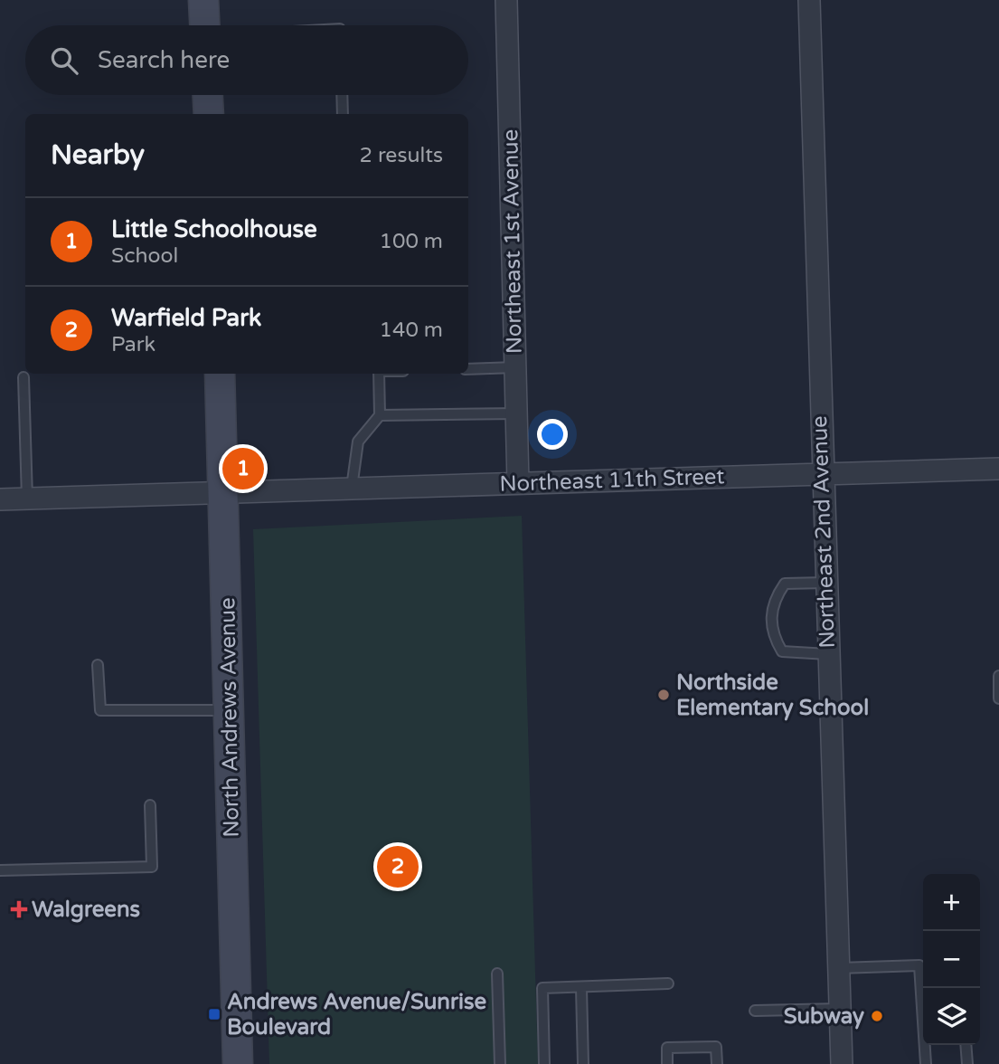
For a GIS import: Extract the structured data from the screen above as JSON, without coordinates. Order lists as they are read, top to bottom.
{
  "streets": {
    "main road": ["North Andrews Avenue"],
    "street": ["Northeast 1st Avenue", "Northeast 11th Street", "Northeast 2nd Avenue"]
  },
  "crossings": [
    ["Northeast 1st Avenue", "Northeast 11th Street"],
    ["Northeast 11th Street", "Northeast 2nd Avenue"],
    ["Northeast 11th Street", "North Andrews Avenue"]
  ],
  "places": {
    "other": ["Northside Elementary School", "Subway"],
    "health": ["Walgreens"],
    "transit": ["Andrews Avenue/Sunrise Boulevard"]
  },
  "page": {
    "search": "Search here",
    "heading": ["Nearby", "2 results"],
    "list": [
      {
        "mark": "1",
        "name": "Little Schoolhouse",
        "note": "School",
        "value": "100 m"
      },
      {
        "mark": "2",
        "name": "Warfield Park",
        "note": "Park",
        "value": "140 m"
      }
    ],
    "pins": ["1", "2"],
    "map_buttons": ["+", "−"]
  }
}
